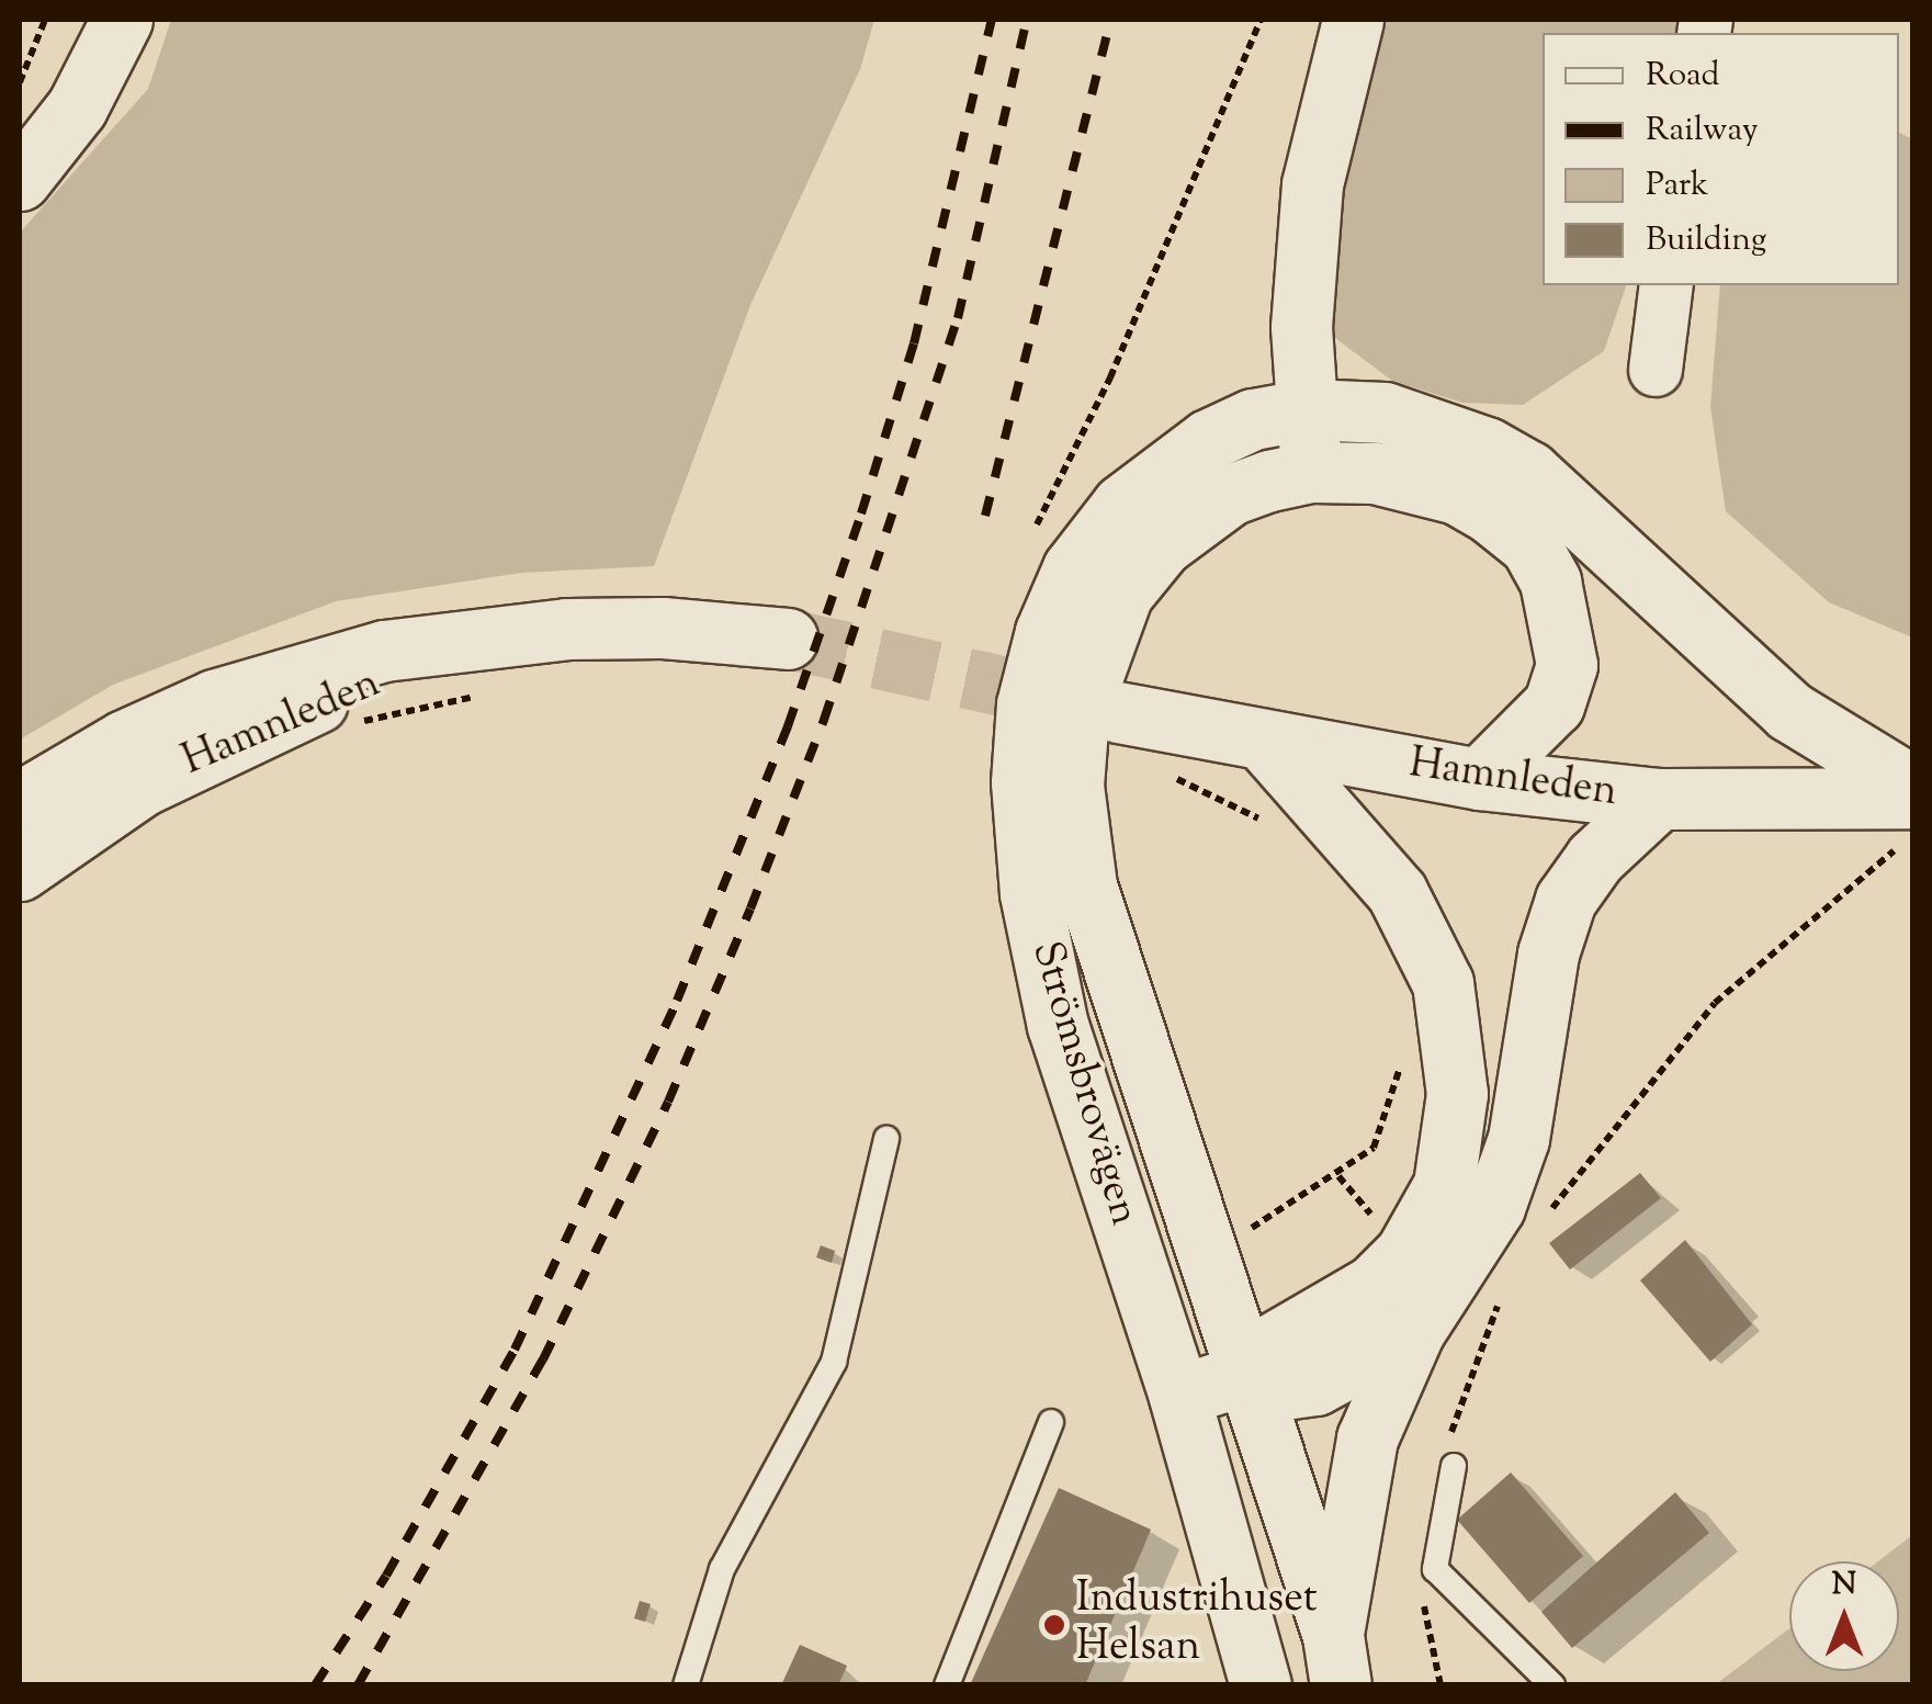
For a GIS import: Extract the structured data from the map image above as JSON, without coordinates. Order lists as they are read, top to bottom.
{
  "streets": {
    "main road": ["Hamnleden", "Strömsbrovägen"]
  },
  "crossings": [
    ["Hamnleden", "Strömsbrovägen"]
  ],
  "places": ["Industrihuset Helsan"],
  "legend": [
    "Road",
    "Railway",
    "Park",
    "Building"
  ],
  "north": "top"
}
